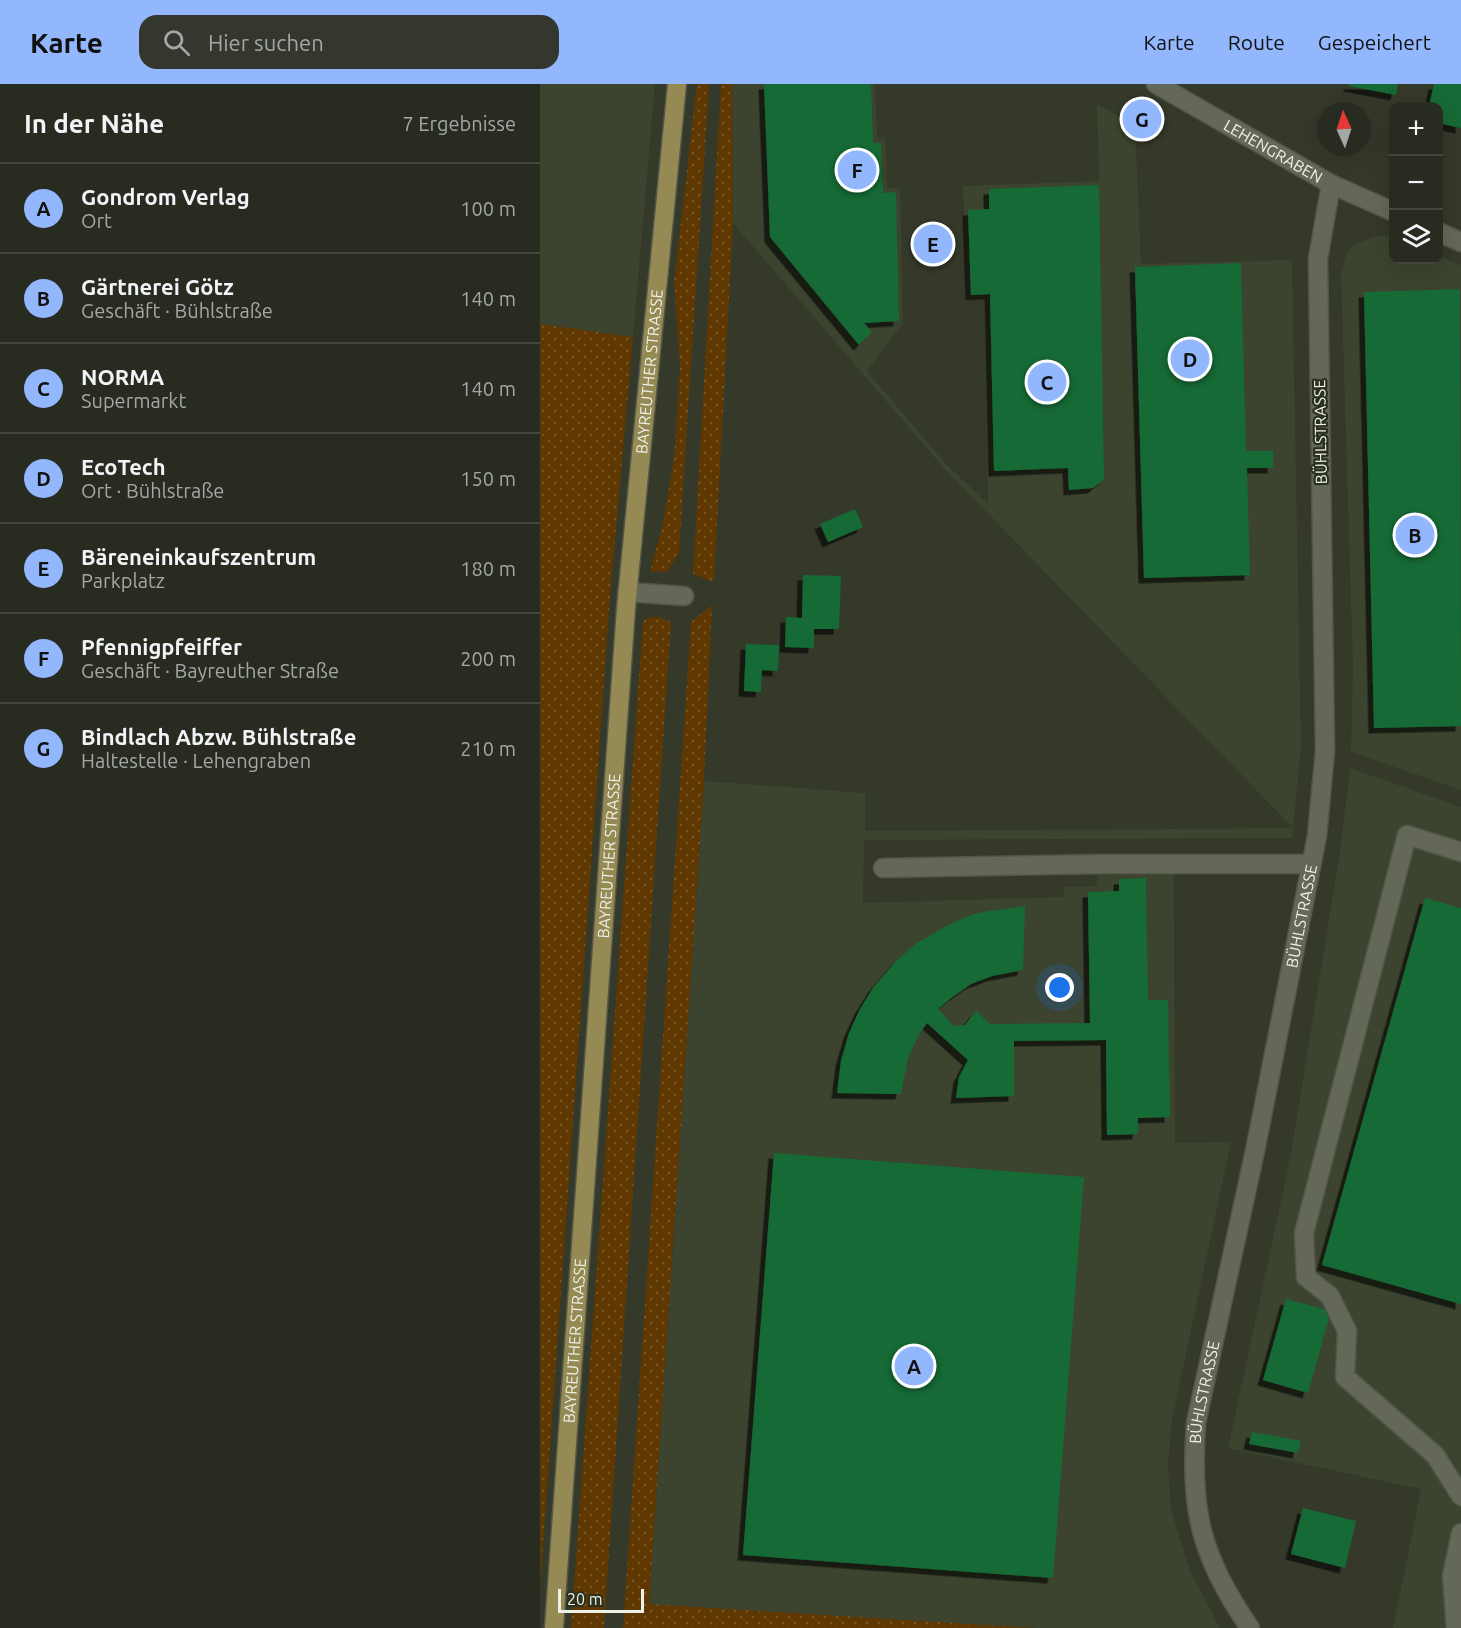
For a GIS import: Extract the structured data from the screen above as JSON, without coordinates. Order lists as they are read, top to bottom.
{
  "streets": {
    "main road": ["BAYREUTHER STRASSE"],
    "street": ["LEHENGRABEN", "BÜHLSTRASSE"]
  },
  "crossings": [
    ["LEHENGRABEN", "BÜHLSTRASSE"]
  ],
  "scale_bar": "20 m",
  "north": "top",
  "page": {
    "header": "Karte",
    "search": "Hier suchen",
    "nav": ["Karte", "Route", "Gespeichert"],
    "heading": ["In der Nähe", "7 Ergebnisse"],
    "pins": [
      "G",
      "F",
      "E",
      "D",
      "C",
      "B",
      "A"
    ],
    "map_buttons": ["+", "−"],
    "list": [
      {
        "mark": "A",
        "name": "Gondrom Verlag",
        "note": "Ort",
        "value": "100 m"
      },
      {
        "mark": "B",
        "name": "Gärtnerei Götz",
        "note": "Geschäft · Bühlstraße",
        "value": "140 m"
      },
      {
        "mark": "C",
        "name": "NORMA",
        "note": "Supermarkt",
        "value": "140 m"
      },
      {
        "mark": "D",
        "name": "EcoTech",
        "note": "Ort · Bühlstraße",
        "value": "150 m"
      },
      {
        "mark": "E",
        "name": "Bäreneinkaufszentrum",
        "note": "Parkplatz",
        "value": "180 m"
      },
      {
        "mark": "F",
        "name": "Pfennigpfeiffer",
        "note": "Geschäft · Bayreuther Straße",
        "value": "200 m"
      },
      {
        "mark": "G",
        "name": "Bindlach Abzw. Bühlstraße",
        "note": "Haltestelle · Lehengraben",
        "value": "210 m"
      }
    ],
    "scale": "20 m"
  }
}
